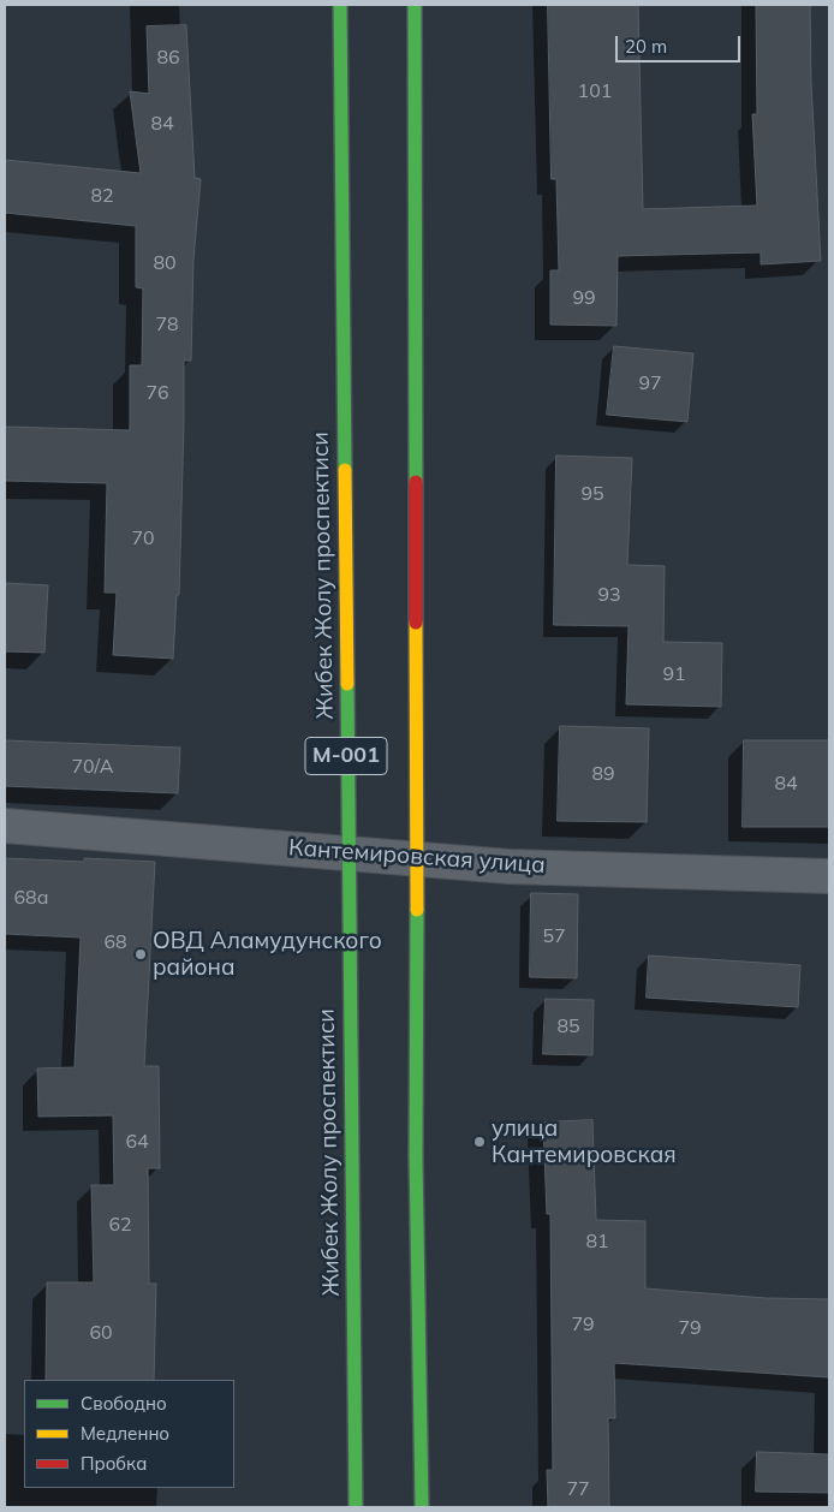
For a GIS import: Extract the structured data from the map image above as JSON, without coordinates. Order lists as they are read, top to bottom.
{
  "streets": {
    "main road": ["Жибек Жолу проспектиси", "М-001"],
    "street": ["Кантемировская улица"]
  },
  "crossings": [
    ["Жибек Жолу проспектиси", "Кантемировская улица"],
    ["М-001", "Кантемировская улица"]
  ],
  "places": ["ОВД Аламудунского района", "улица Кантемировская"],
  "house_numbers": [
    "86",
    "101",
    "84",
    "82",
    "80",
    "99",
    "78",
    "97",
    "76",
    "95",
    "70",
    "93",
    "91",
    "70/А",
    "89",
    "84",
    "68а",
    "57",
    "68",
    "85",
    "64",
    "62",
    "81",
    "79",
    "79",
    "60",
    "77"
  ],
  "legend": ["Свободно", "Медленно", "Пробка"],
  "scale_bar": "20 m"
}
